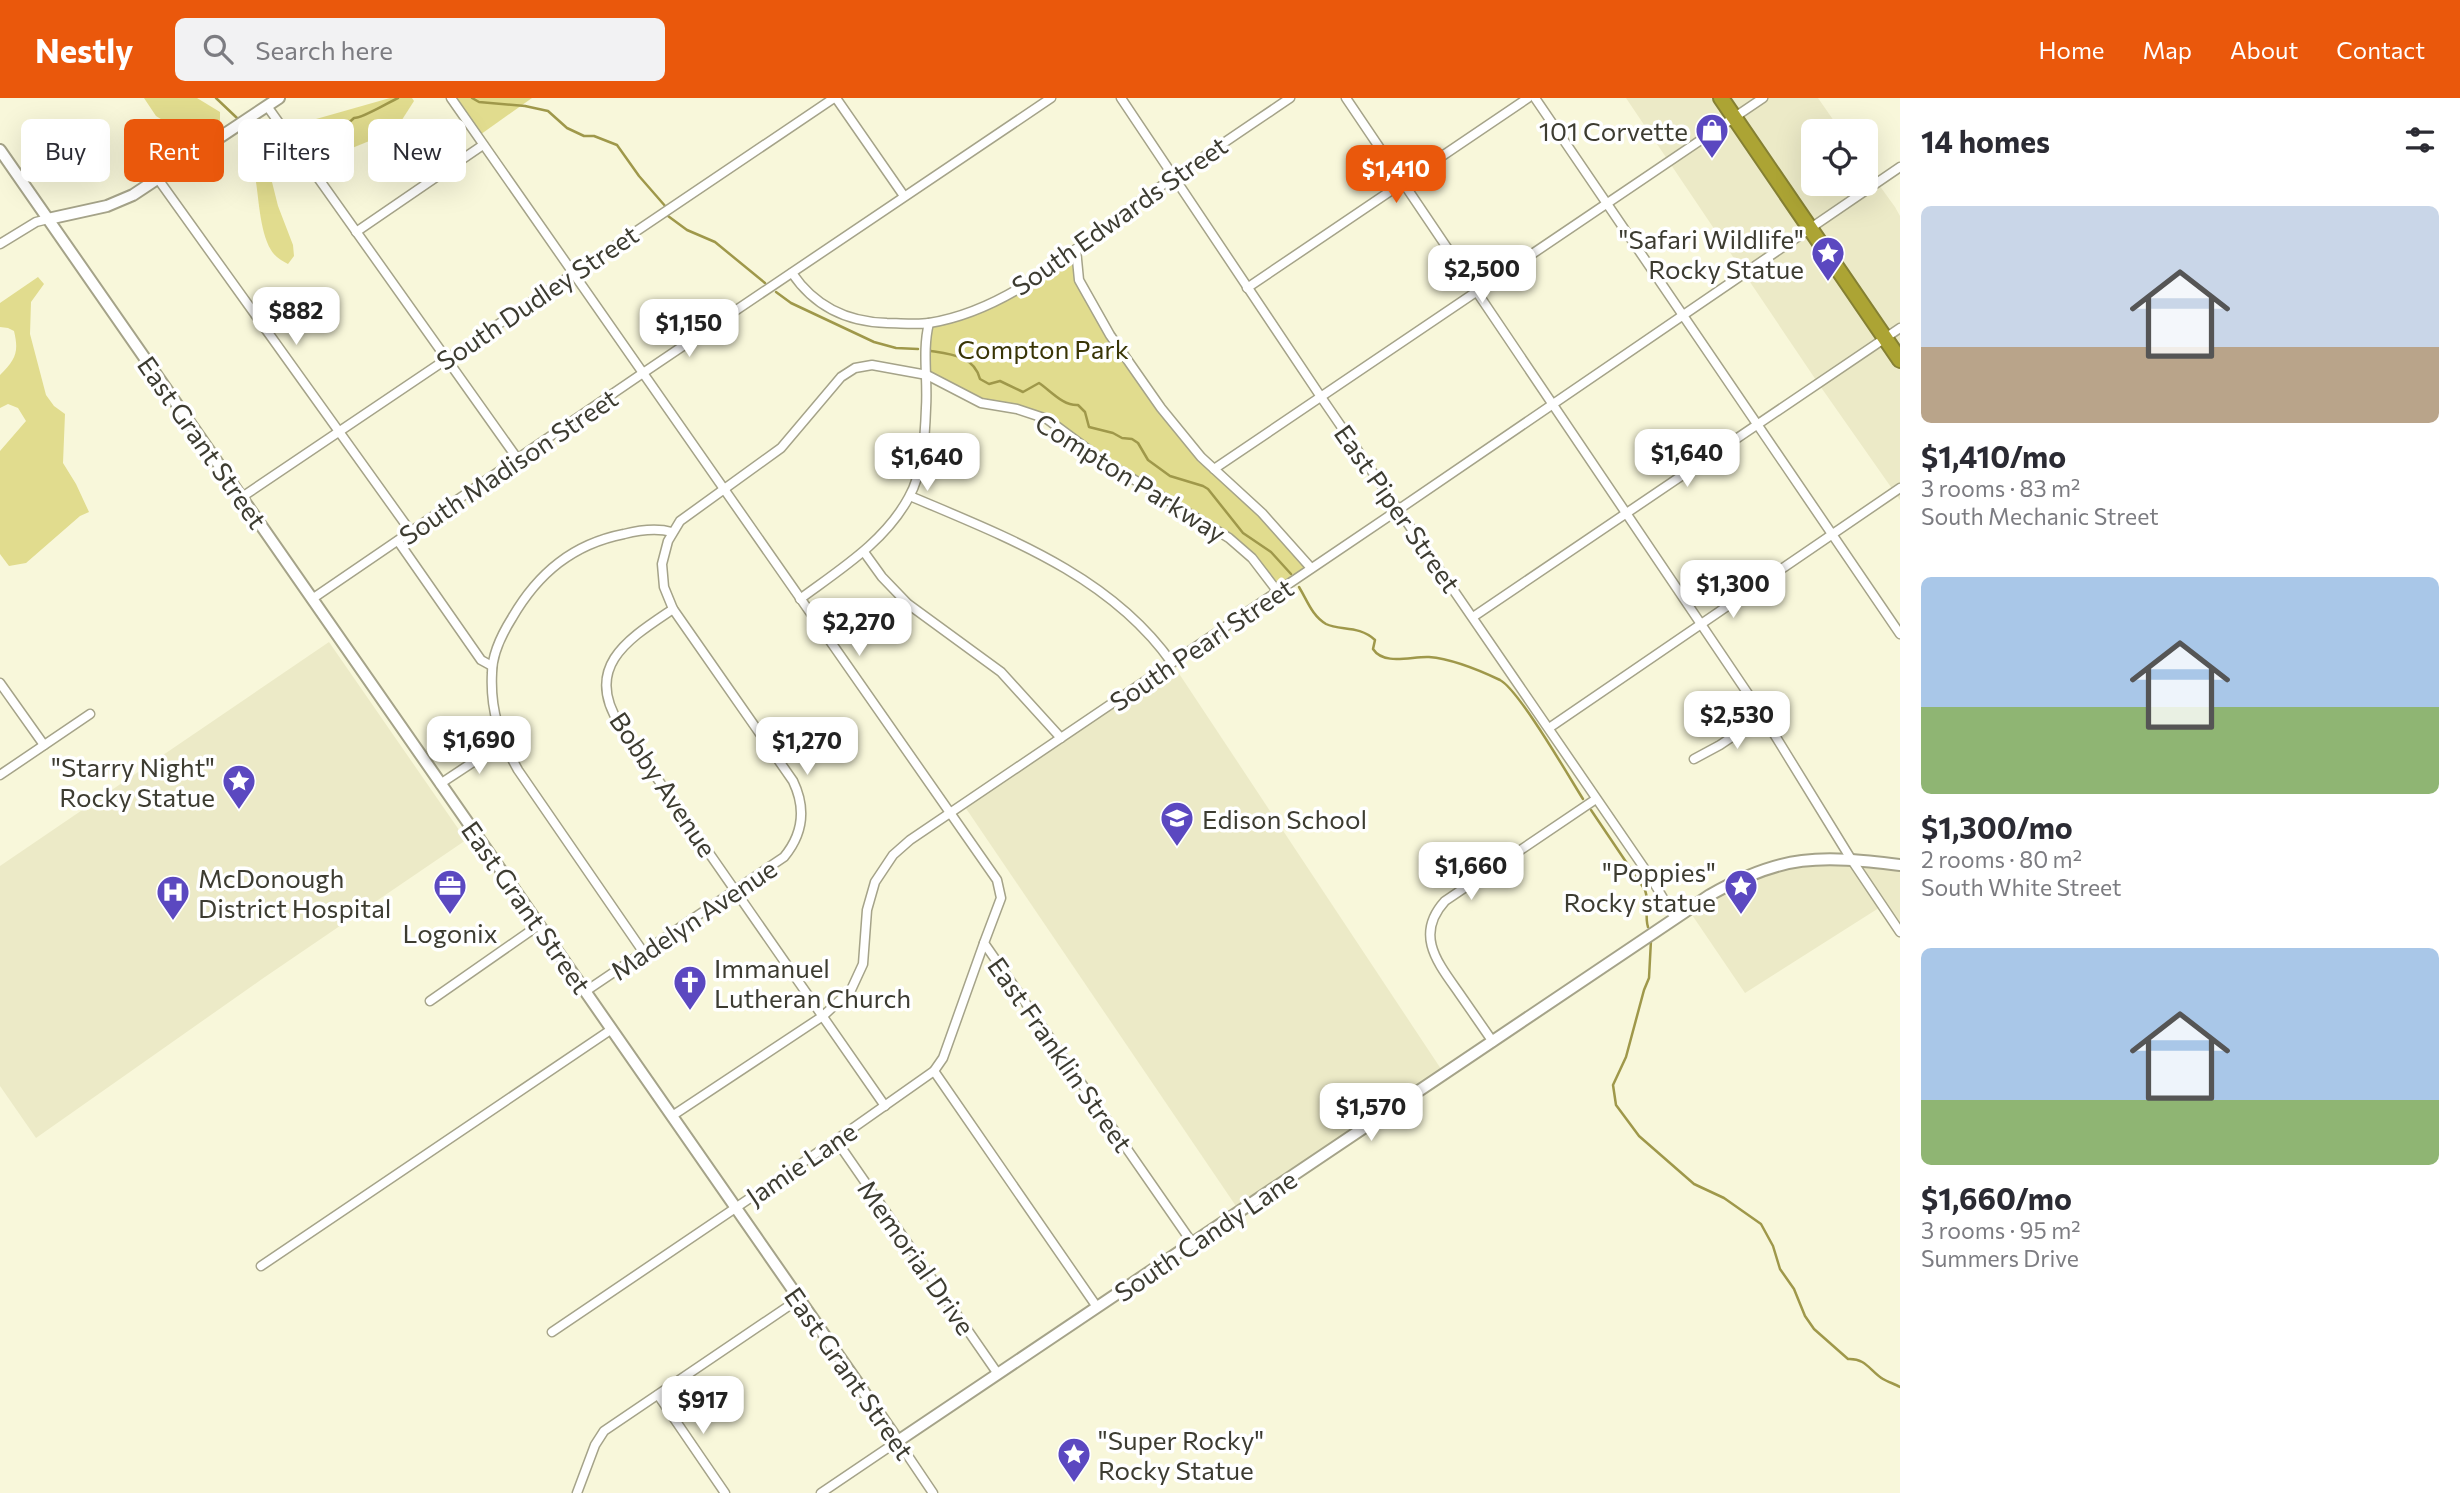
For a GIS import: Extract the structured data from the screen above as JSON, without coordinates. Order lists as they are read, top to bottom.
{
  "streets": {
    "main road": ["East Grant Street", "South Candy Lane"],
    "street": [
      "South Edwards Street",
      "South Dudley Street",
      "South Madison Street",
      "Compton Parkway",
      "East Piper Street",
      "South Pearl Street",
      "Bobby Avenue",
      "Madelyn Avenue",
      "East Franklin Street",
      "Jamie Lane",
      "Memorial Drive"
    ]
  },
  "crossings": [
    ["South Edwards Street", "South Madison Street"],
    ["South Edwards Street", "East Piper Street"],
    ["South Dudley Street", "East Grant Street"],
    ["South Dudley Street", "East Franklin Street"],
    ["East Grant Street", "South Madison Street"],
    ["East Grant Street", "South Pearl Street"],
    ["East Grant Street", "Madelyn Avenue"],
    ["East Grant Street", "Jamie Lane"],
    ["East Grant Street", "South Candy Lane"],
    ["South Madison Street", "East Franklin Street"],
    ["Compton Parkway", "South Pearl Street"],
    ["East Piper Street", "South Pearl Street"],
    ["East Piper Street", "South Candy Lane"],
    ["South Pearl Street", "Bobby Avenue"],
    ["South Pearl Street", "East Franklin Street"],
    ["Bobby Avenue", "Madelyn Avenue"],
    ["Bobby Avenue", "Jamie Lane"],
    ["East Franklin Street", "Jamie Lane"],
    ["East Franklin Street", "South Candy Lane"],
    ["Jamie Lane", "Memorial Drive"],
    ["South Candy Lane", "Memorial Drive"]
  ],
  "parks": ["Compton Park"],
  "places": {
    "shop": ["101 Corvette"],
    "place": [
      "\"Safari Wildlife\" Rocky Statue",
      "\"Starry Night\" Rocky Statue",
      "\"Poppies\" Rocky statue",
      "\"Super Rocky\" Rocky Statue"
    ],
    "school or university": ["Edison School"],
    "office": ["Logonix"],
    "hospital": ["McDonough District Hospital"],
    "church": ["Immanuel Lutheran Church"]
  },
  "page": {
    "header": "Nestly",
    "search": "Search here",
    "nav": [
      "Home",
      "Map",
      "About",
      "Contact"
    ],
    "heading": "14 homes",
    "chip": [
      "Buy",
      "Rent",
      "Filters",
      "New"
    ],
    "price": [
      "$1,410",
      "$2,500",
      "$882",
      "$1,150",
      "$1,640",
      "$1,640",
      "$1,300",
      "$2,270",
      "$2,530",
      "$1,690",
      "$1,270",
      "$1,660",
      "$1,570",
      "$917"
    ],
    "list": [
      {
        "name": "$1,410/mo",
        "note": "3 rooms · 83 m² · South Mechanic Street"
      },
      {
        "name": "$1,300/mo",
        "note": "2 rooms · 80 m² · South White Street"
      },
      {
        "name": "$1,660/mo",
        "note": "3 rooms · 95 m² · Summers Drive"
      }
    ]
  }
}
